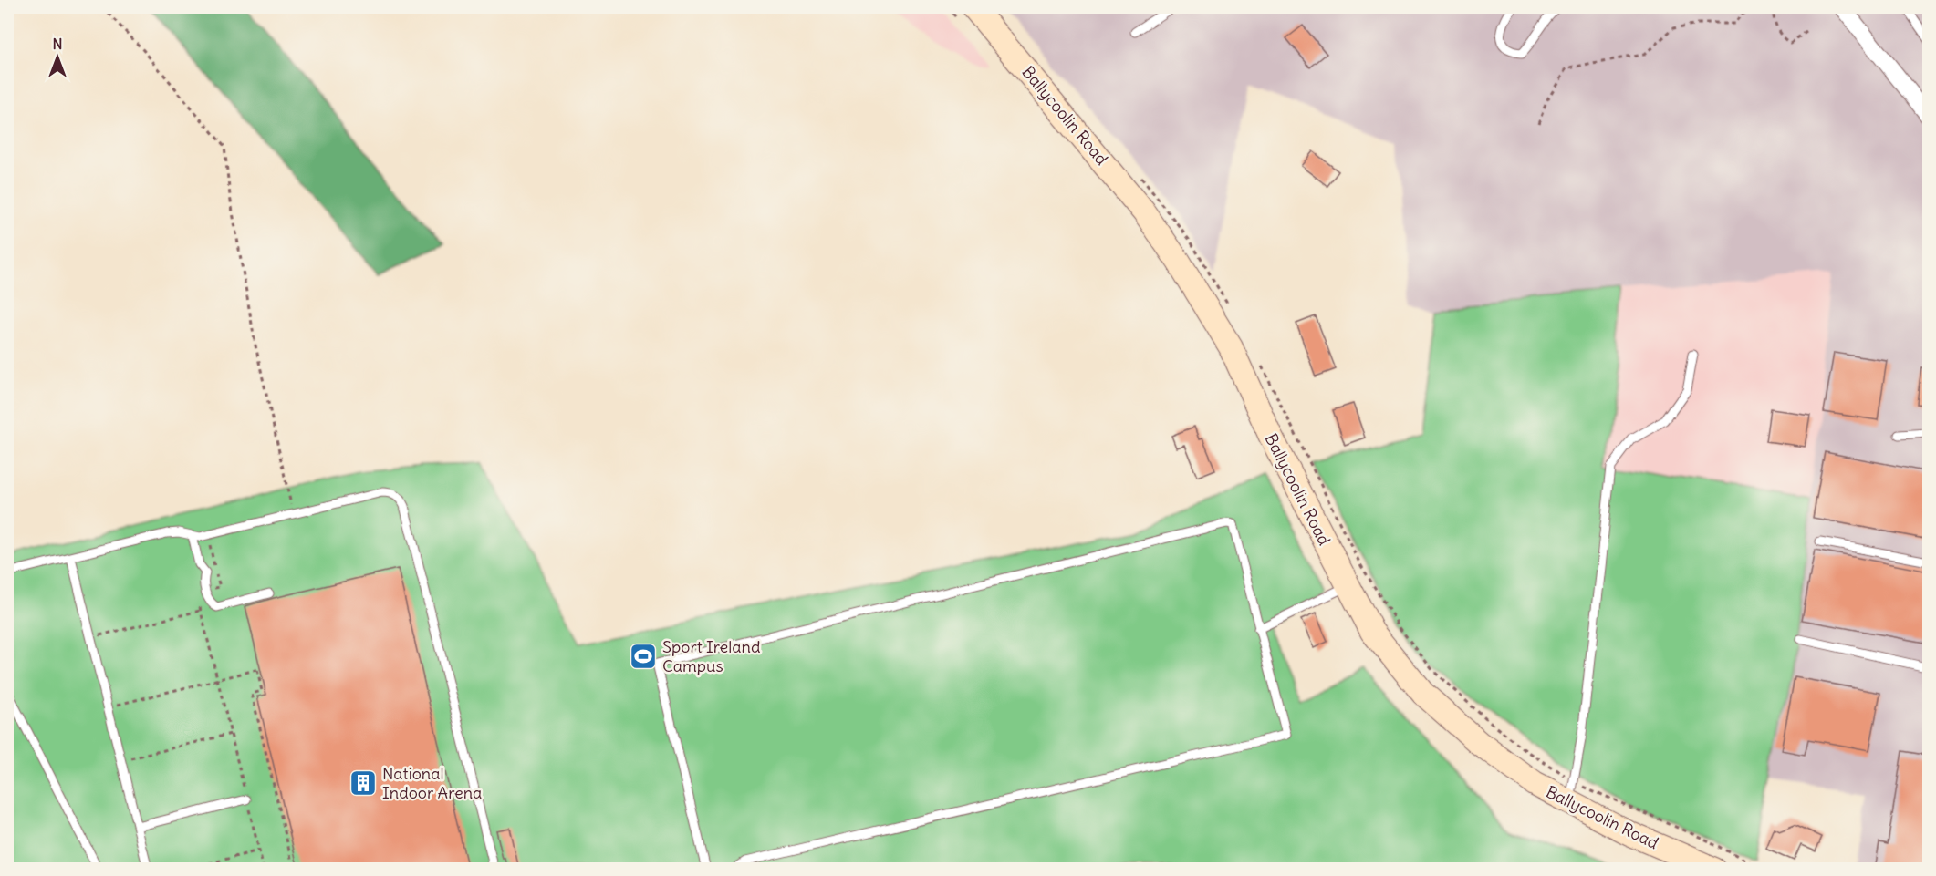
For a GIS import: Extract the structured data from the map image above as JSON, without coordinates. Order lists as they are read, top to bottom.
{
  "streets": {
    "street": ["Ballycoolin Road"]
  },
  "places": {
    "sports": ["Sport Ireland Campus"],
    "building": ["National Indoor Arena"]
  },
  "north": "top"
}
